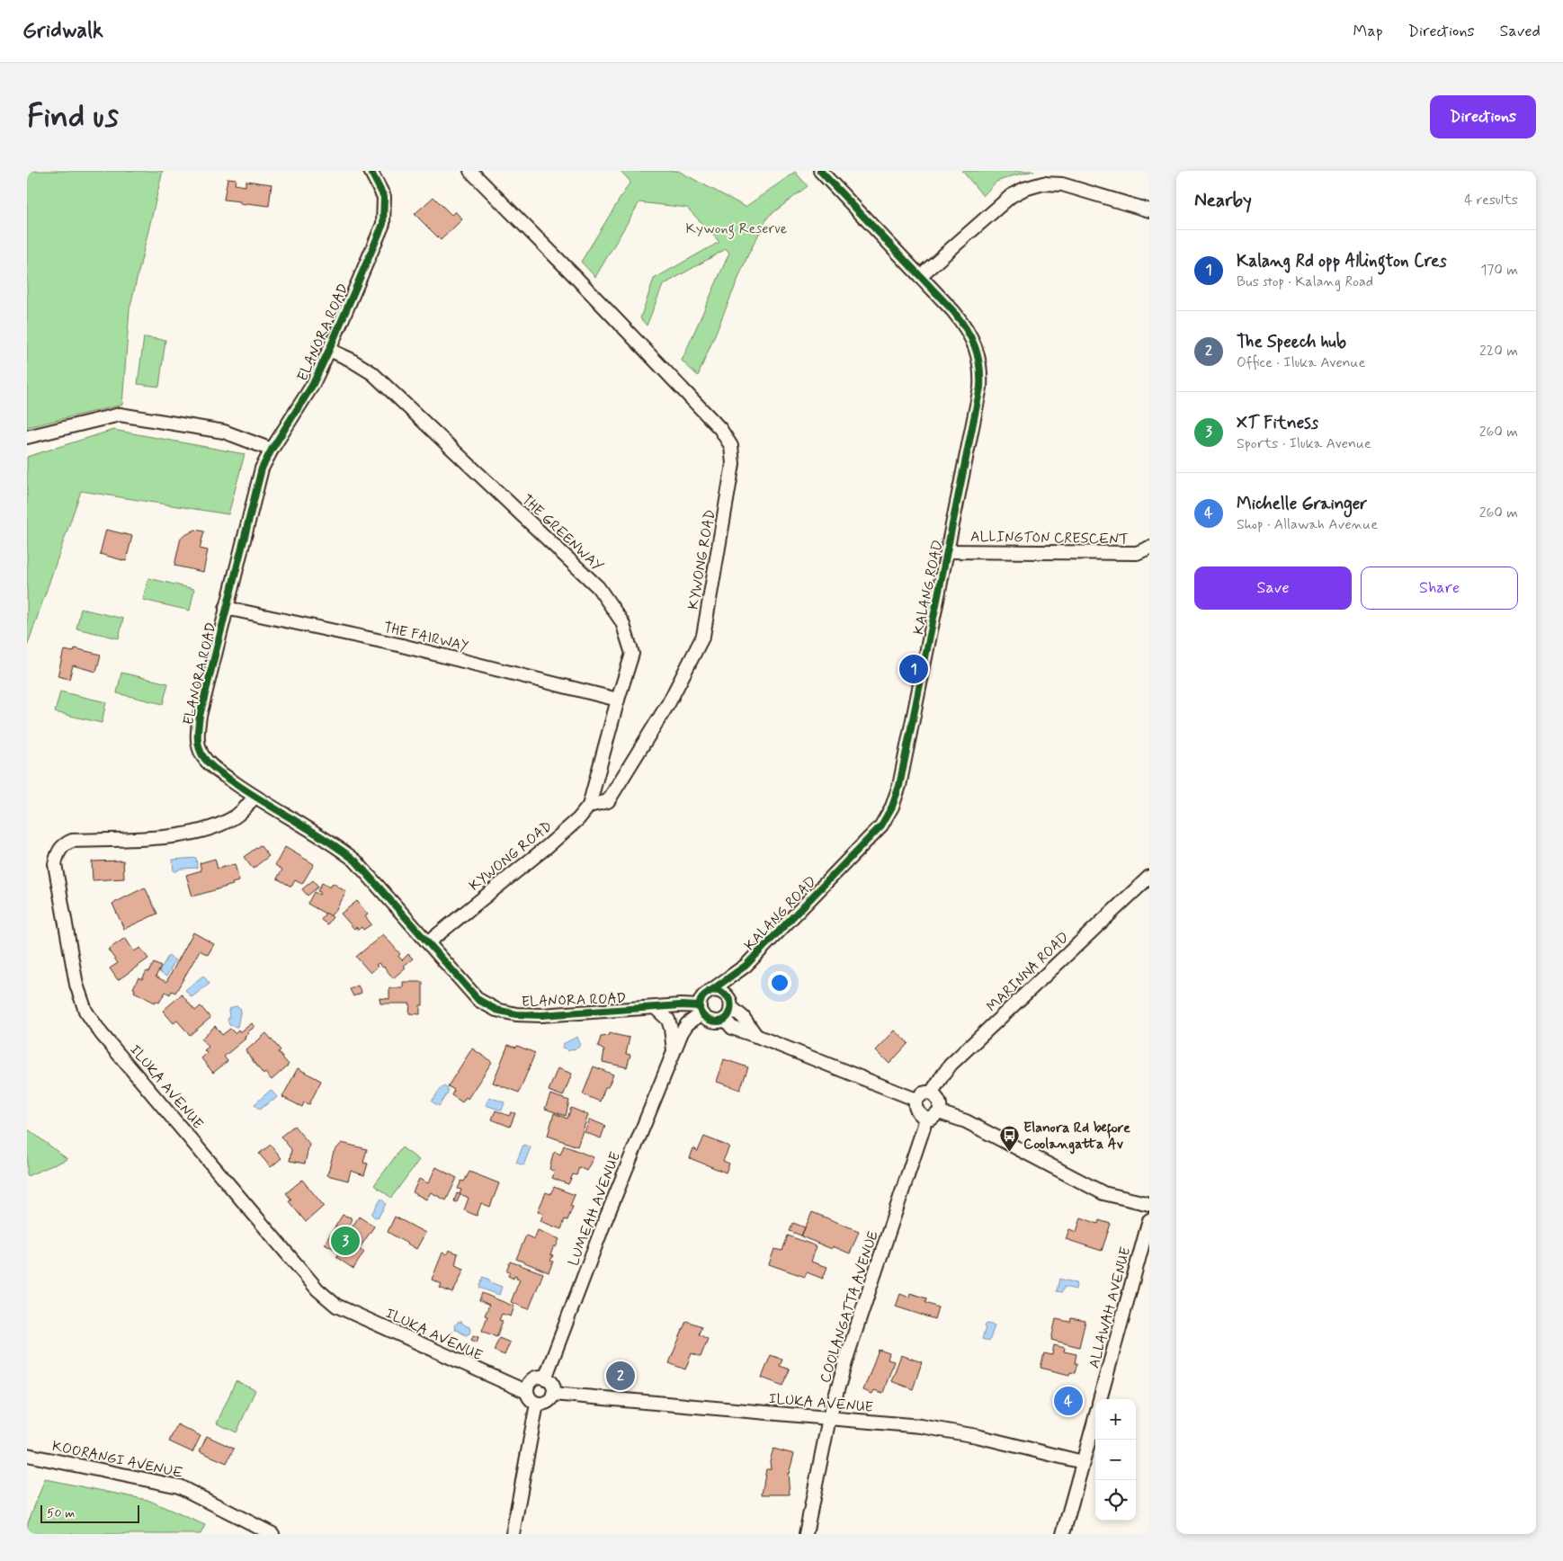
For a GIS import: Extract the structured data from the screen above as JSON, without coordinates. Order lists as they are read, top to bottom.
{
  "streets": {
    "street": [
      "ELANORA ROAD",
      "THE GREENWAY",
      "ALLINGTON CRESCENT",
      "KYWONG ROAD",
      "KALANG ROAD",
      "THE FAIRWAY",
      "MARINNA ROAD",
      "ILUKA AVENUE",
      "LUMEAH AVENUE",
      "COOLANGATTA AVENUE",
      "ALLAWAH AVENUE",
      "KOORANGI AVENUE"
    ]
  },
  "crossings": [
    ["ELANORA ROAD", "THE GREENWAY"],
    ["ELANORA ROAD", "KYWONG ROAD"],
    ["ELANORA ROAD", "KALANG ROAD"],
    ["ELANORA ROAD", "THE FAIRWAY"],
    ["ELANORA ROAD", "ILUKA AVENUE"],
    ["THE GREENWAY", "KYWONG ROAD"],
    ["THE GREENWAY", "THE FAIRWAY"],
    ["ALLINGTON CRESCENT", "KALANG ROAD"],
    ["MARINNA ROAD", "COOLANGATTA AVENUE"],
    ["ILUKA AVENUE", "LUMEAH AVENUE"],
    ["ILUKA AVENUE", "COOLANGATTA AVENUE"],
    ["ILUKA AVENUE", "ALLAWAH AVENUE"]
  ],
  "parks": ["Kywong Reserve"],
  "places": {
    "bus stop": ["Elanora Rd before Coolangatta Av"]
  },
  "scale_bar": "50 m",
  "page": {
    "header": "Gridwalk",
    "nav": ["Map", "Directions", "Saved"],
    "buttons": [
      "Directions",
      ["Save", "Share"]
    ],
    "title": "Find us",
    "heading": ["Nearby", "4 results"],
    "list": [
      {
        "mark": "1",
        "name": "Kalang Rd opp Allington Cres",
        "note": "Bus stop · Kalang Road",
        "value": "170 m"
      },
      {
        "mark": "2",
        "name": "The Speech hub",
        "note": "Office · Iluka Avenue",
        "value": "220 m"
      },
      {
        "mark": "3",
        "name": "XT Fitness",
        "note": "Sports · Iluka Avenue",
        "value": "260 m"
      },
      {
        "mark": "4",
        "name": "Michelle Grainger",
        "note": "Shop · Allawah Avenue",
        "value": "260 m"
      }
    ],
    "pins": [
      "1",
      "3",
      "2",
      "4"
    ],
    "map_buttons": ["+", "−"],
    "scale": "50 m"
  }
}
